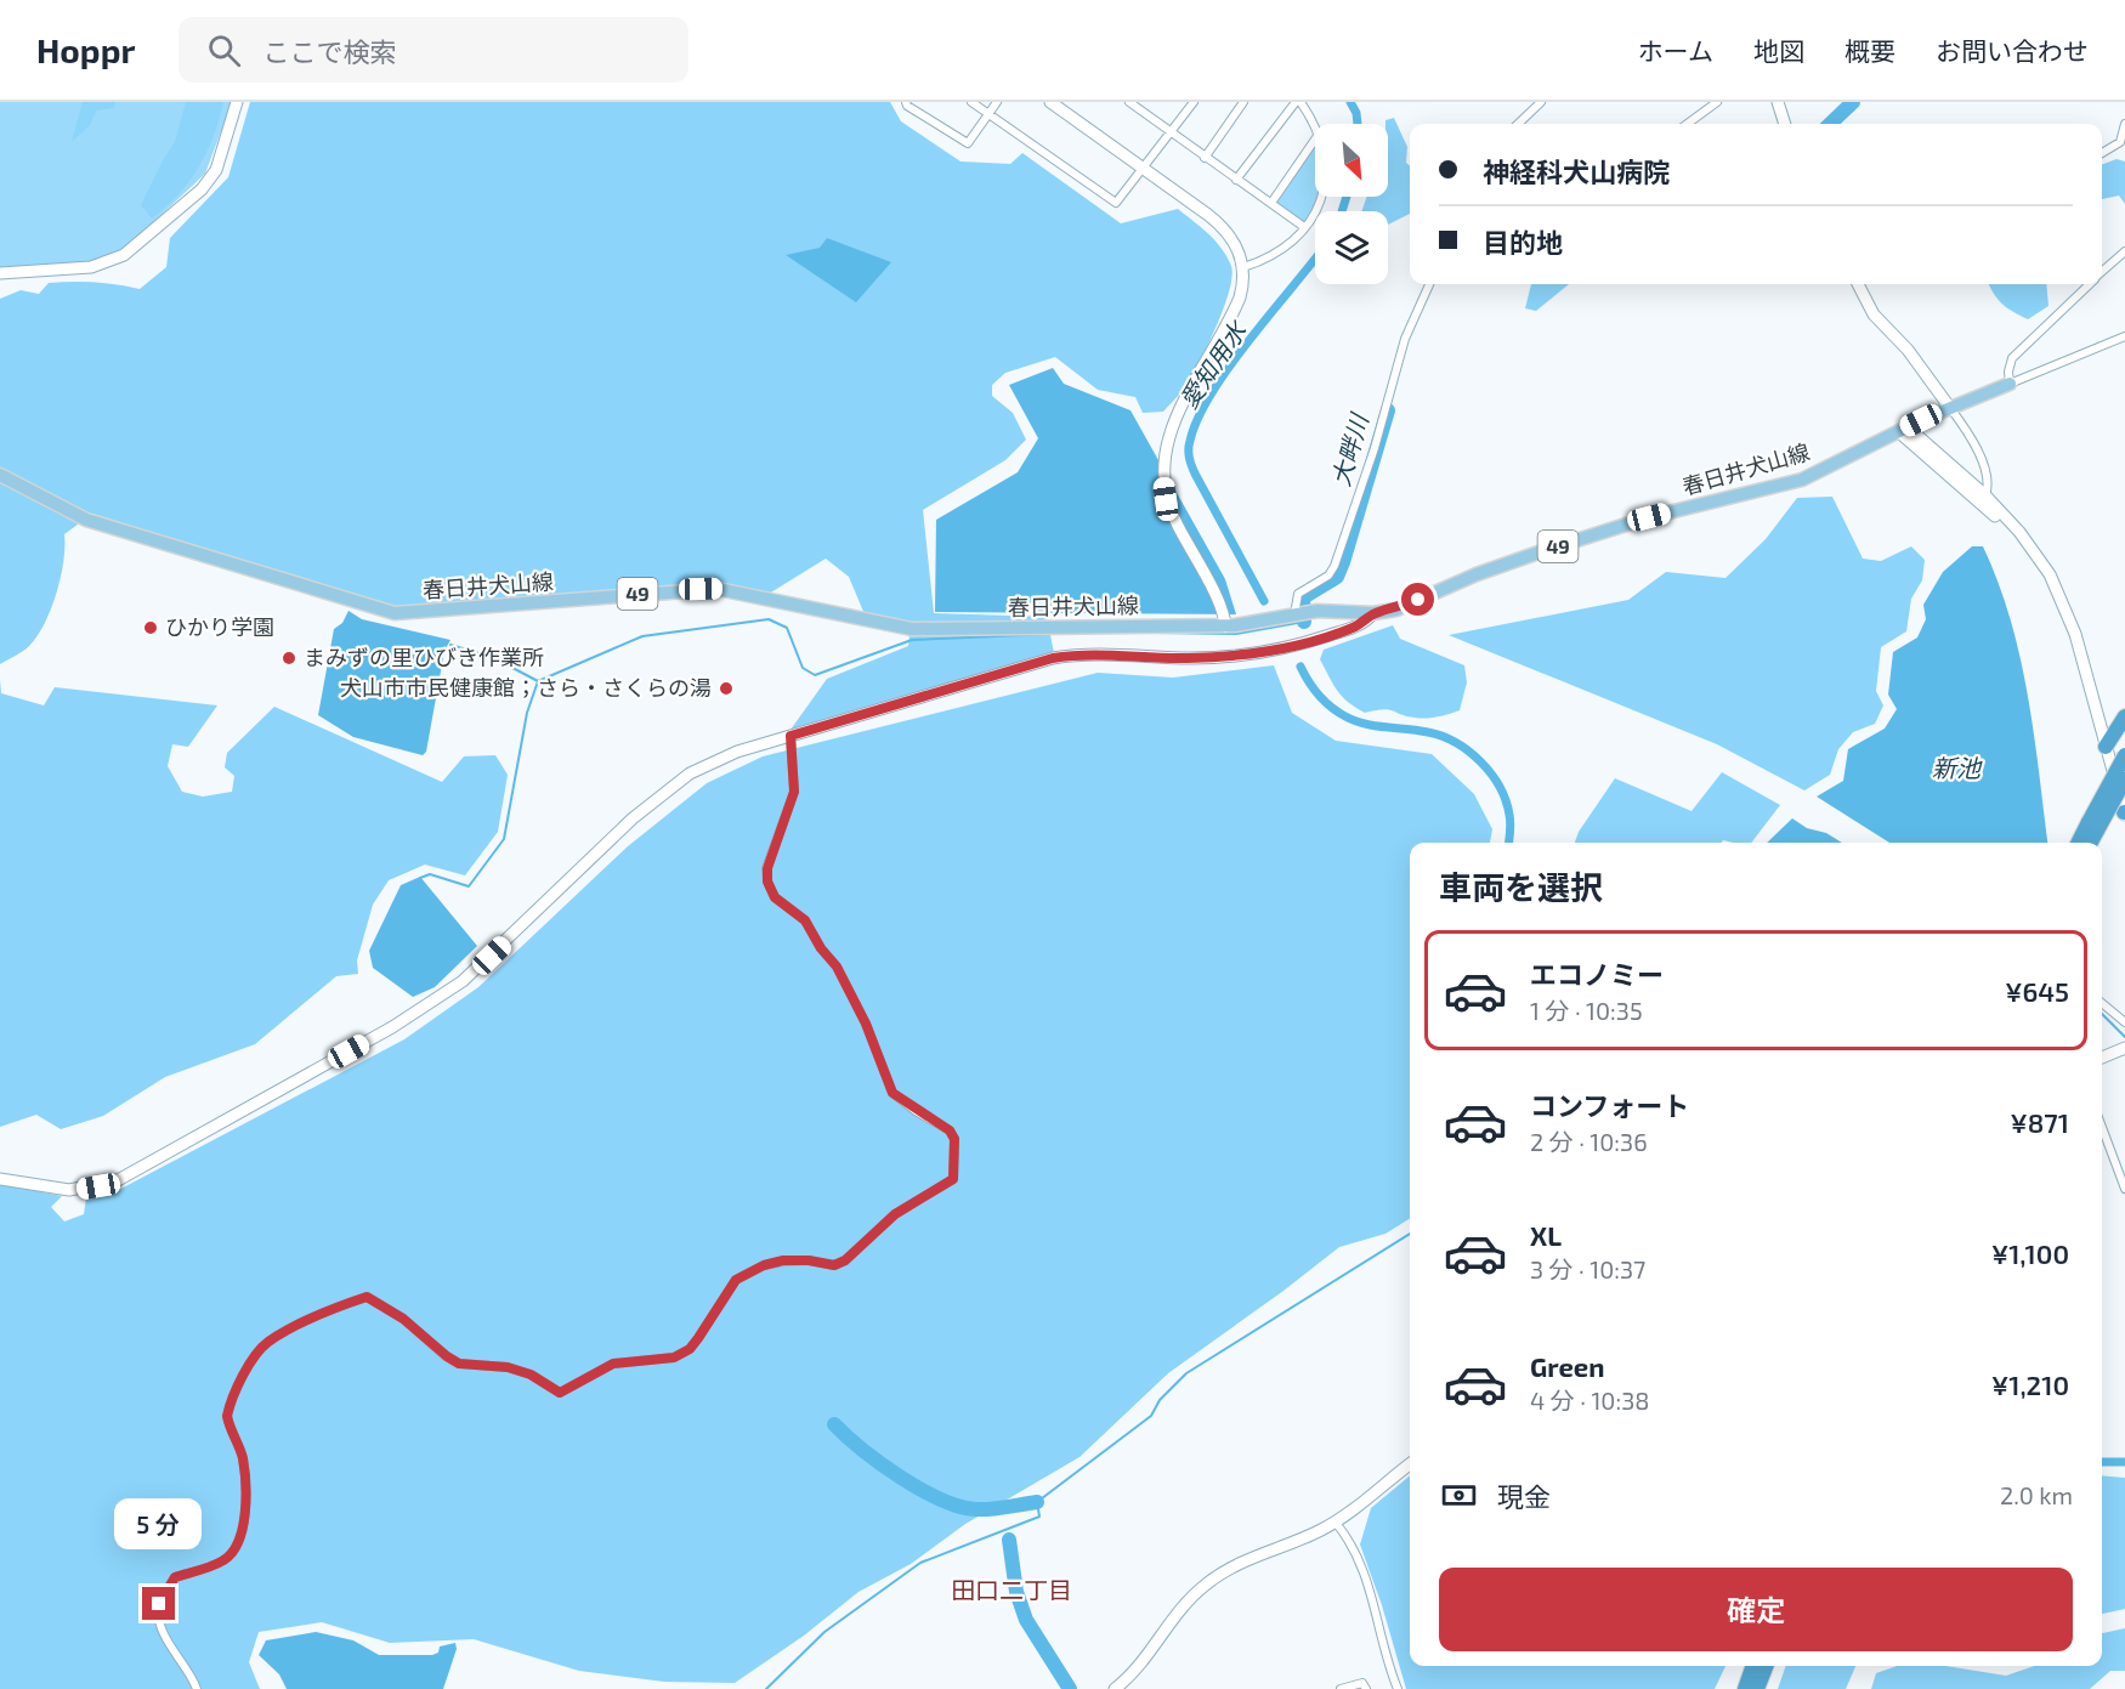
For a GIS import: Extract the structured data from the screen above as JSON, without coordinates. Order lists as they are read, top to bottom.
{
  "streets": {
    "main road": ["春日井犬山線", "49"]
  },
  "districts": ["田口二丁目"],
  "water": ["愛知用水", "大畔川", "新池"],
  "places": ["ひかり学園", "まみずの里ひびき作業所", "犬山市市民健康館；さら・さくらの湯"],
  "north": "bottom right",
  "page": {
    "header": "Hoppr",
    "search": "ここで検索",
    "nav": [
      "ホーム",
      "地図",
      "概要",
      "お問い合わせ"
    ],
    "banner": ["神経科犬山病院", "目的地"],
    "heading": "車両を選択",
    "list": [
      {
        "name": "エコノミー",
        "note": "1 分 · 10:35",
        "value": "¥645"
      },
      {
        "name": "コンフォート",
        "note": "2 分 · 10:36",
        "value": "¥871"
      },
      {
        "name": "XL",
        "note": "3 分 · 10:37",
        "value": "¥1,100"
      },
      {
        "name": "Green",
        "note": "4 分 · 10:38",
        "value": "¥1,210"
      }
    ],
    "pay": ["現金", "2.0 km"],
    "bubble": "5 分",
    "buttons": "確定"
  }
}
